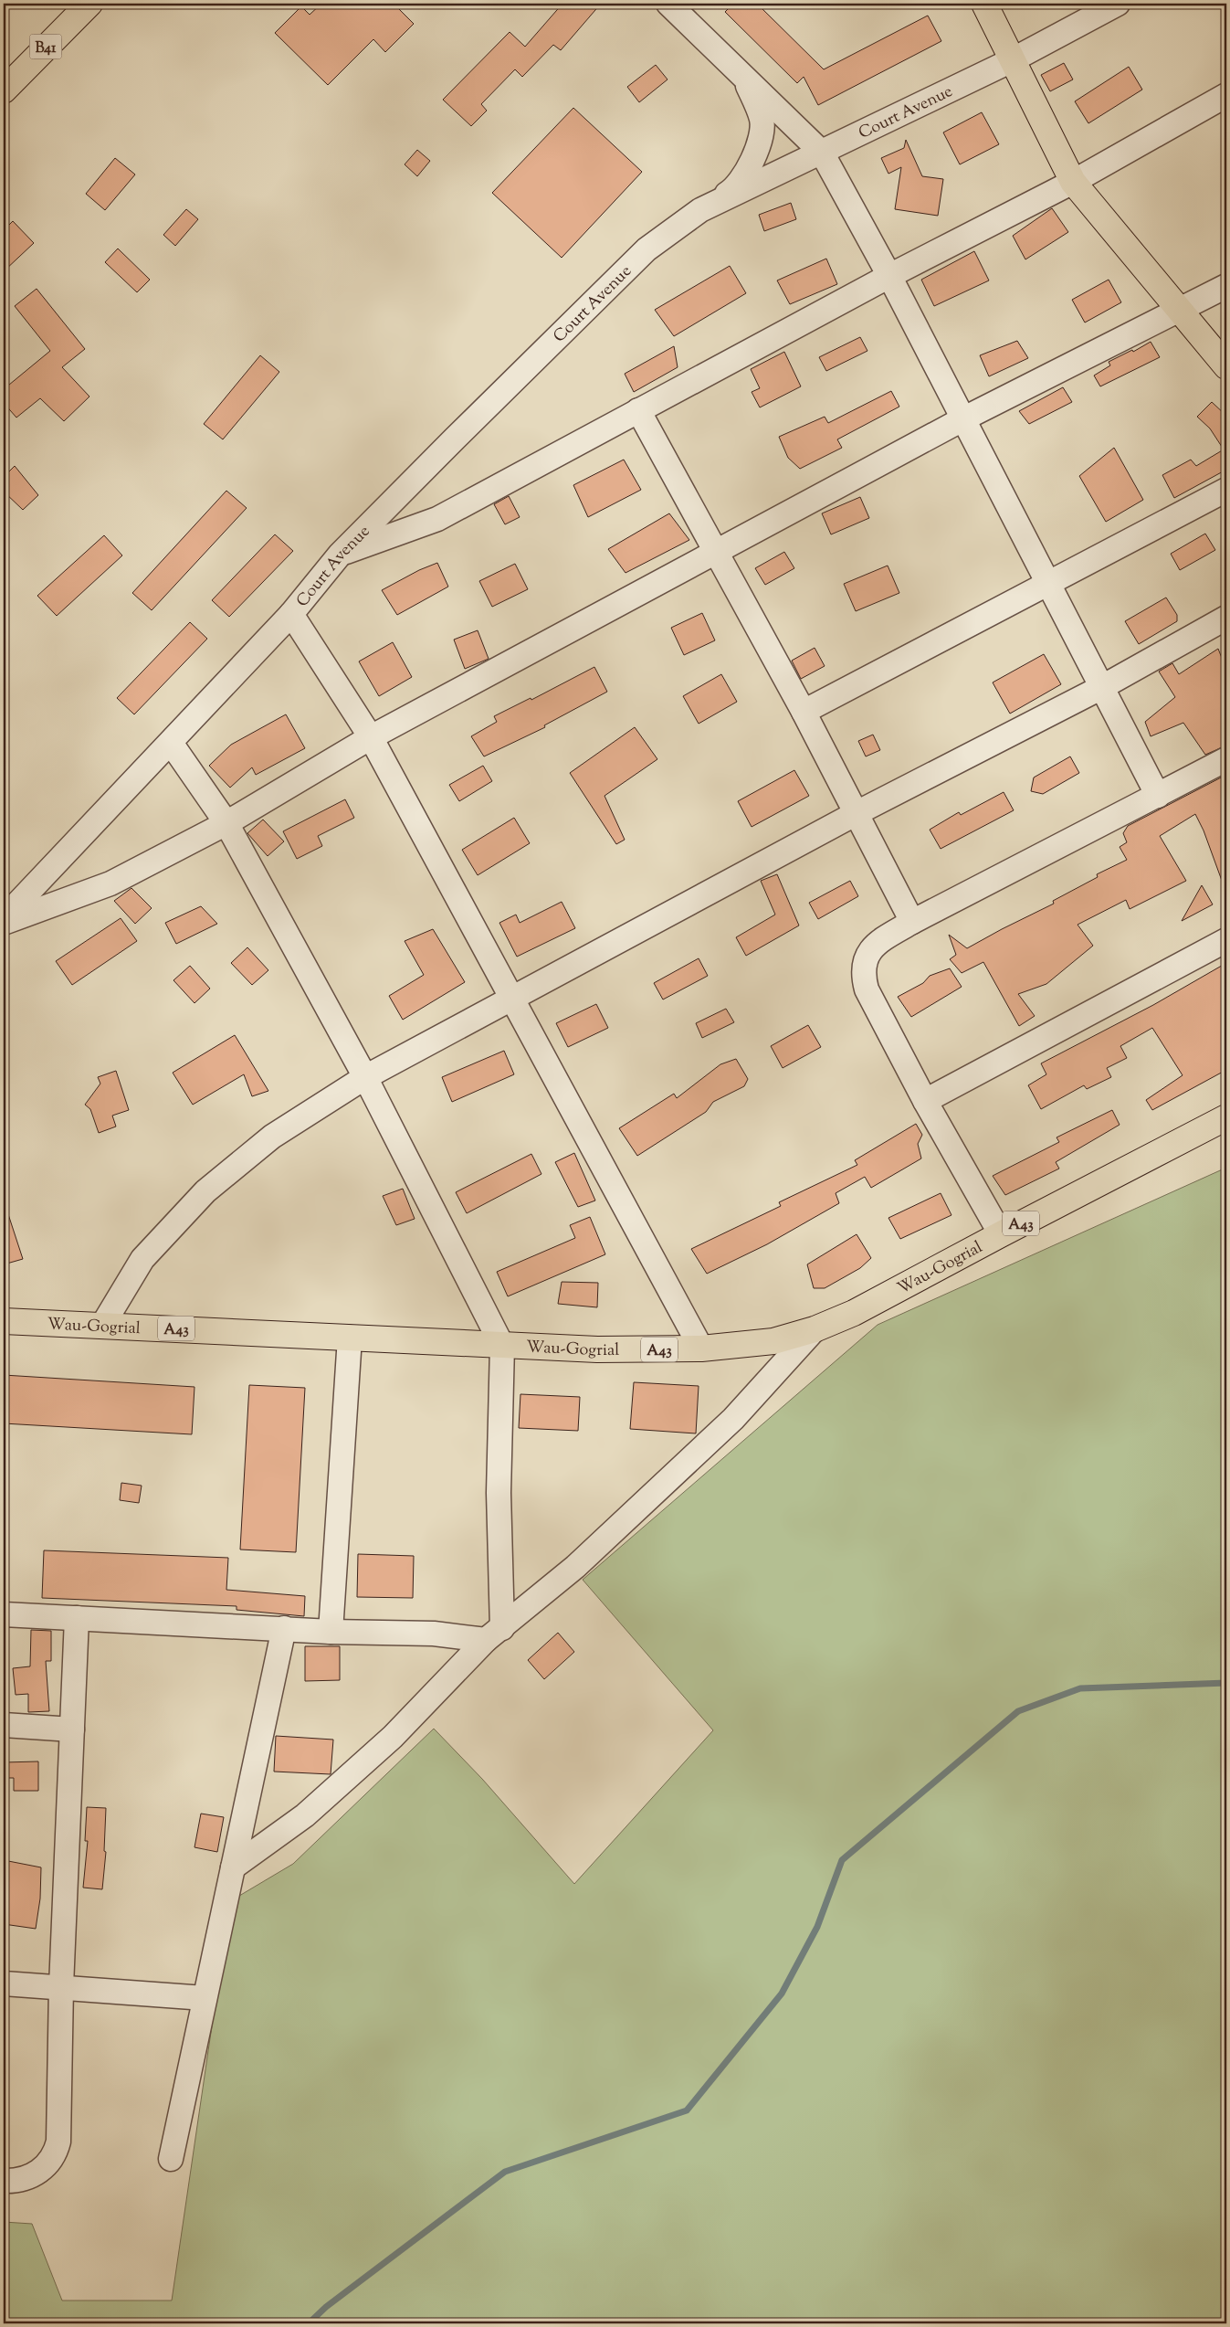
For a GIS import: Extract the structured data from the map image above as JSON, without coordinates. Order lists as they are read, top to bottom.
{
  "streets": {
    "main road": ["B41", "A43", "Wau-Gogrial"],
    "street": ["Court Avenue"]
  }
}
